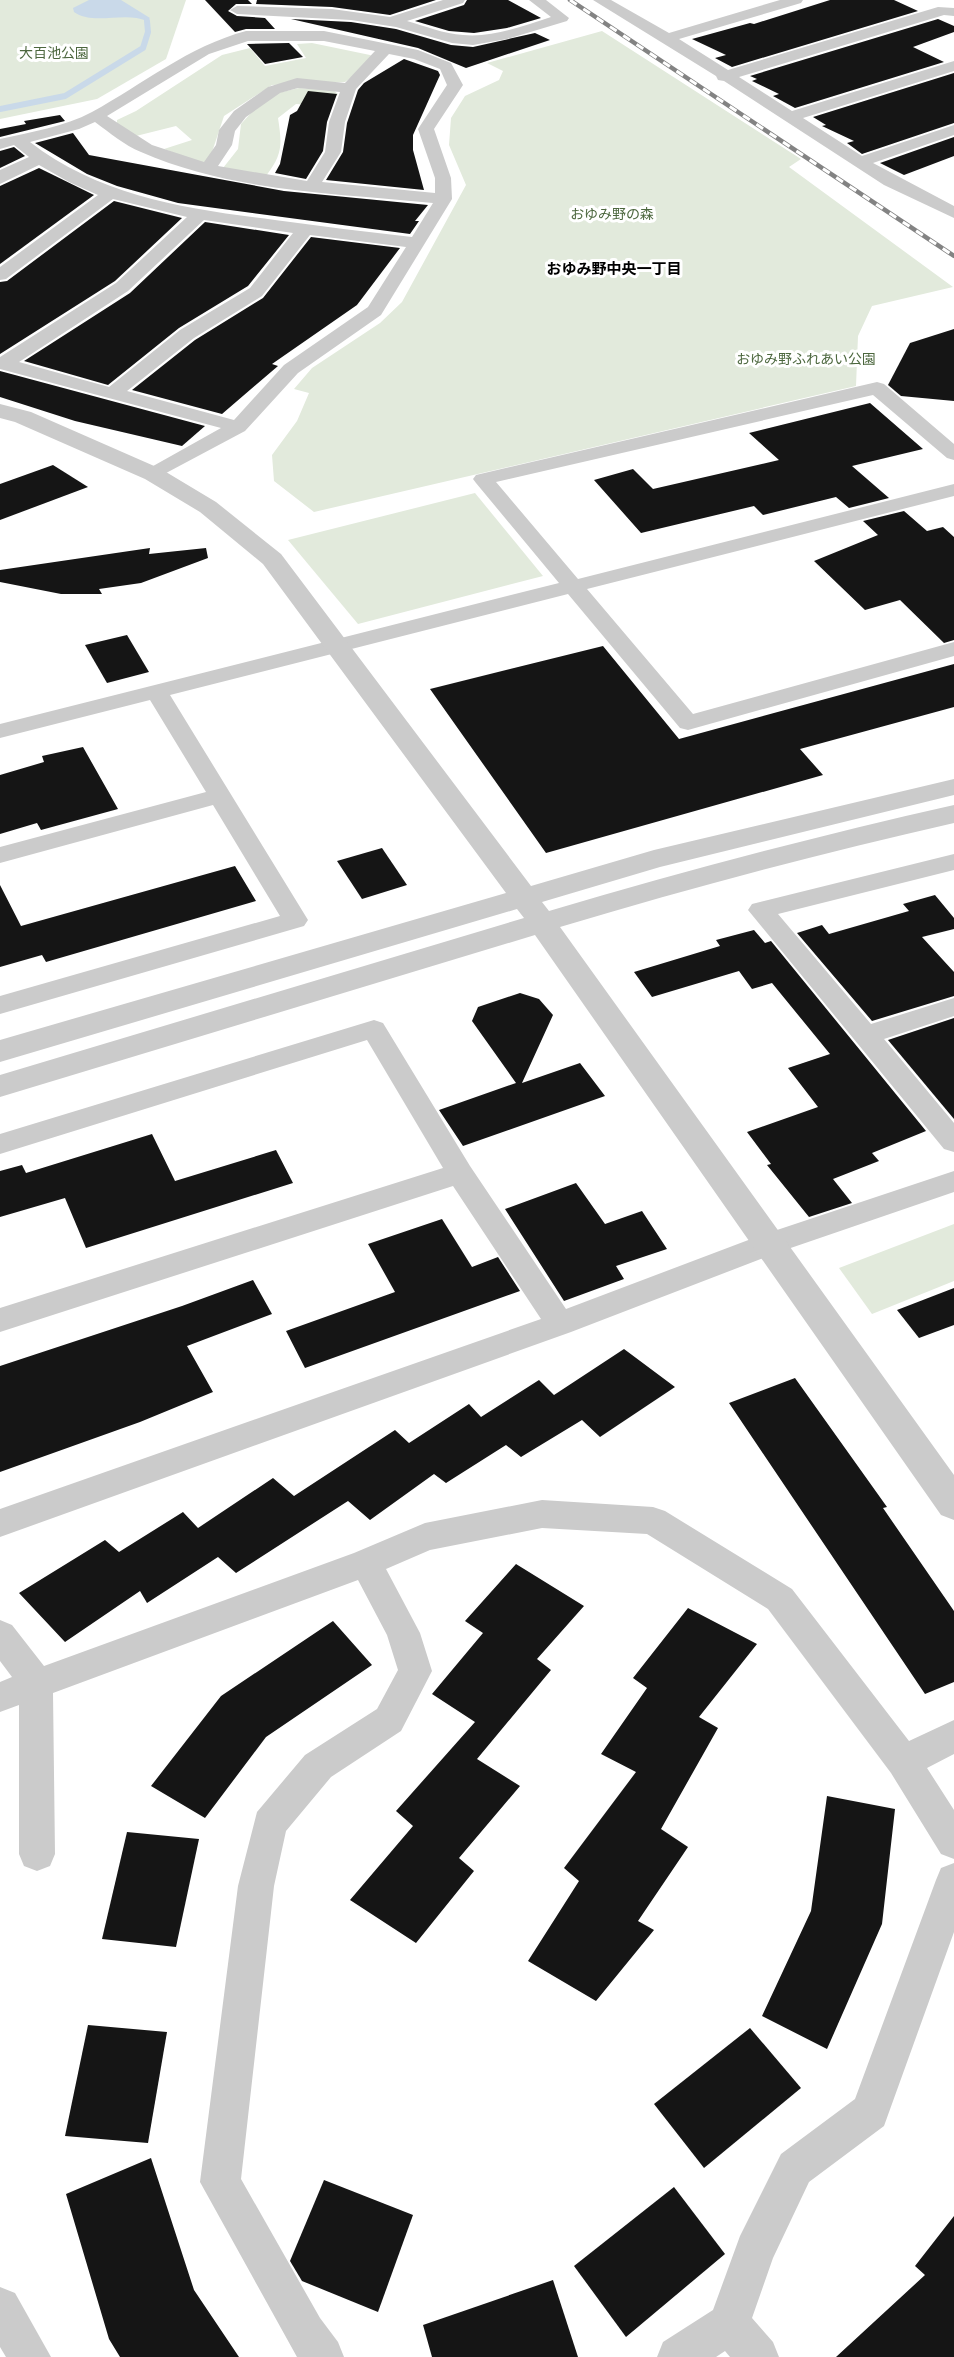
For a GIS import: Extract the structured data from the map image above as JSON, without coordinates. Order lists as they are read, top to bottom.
{
  "districts": ["おゆみ野中央一丁目"],
  "parks": ["大百池公園", "おゆみ野の森", "おゆみ野ふれあい公園"]
}
